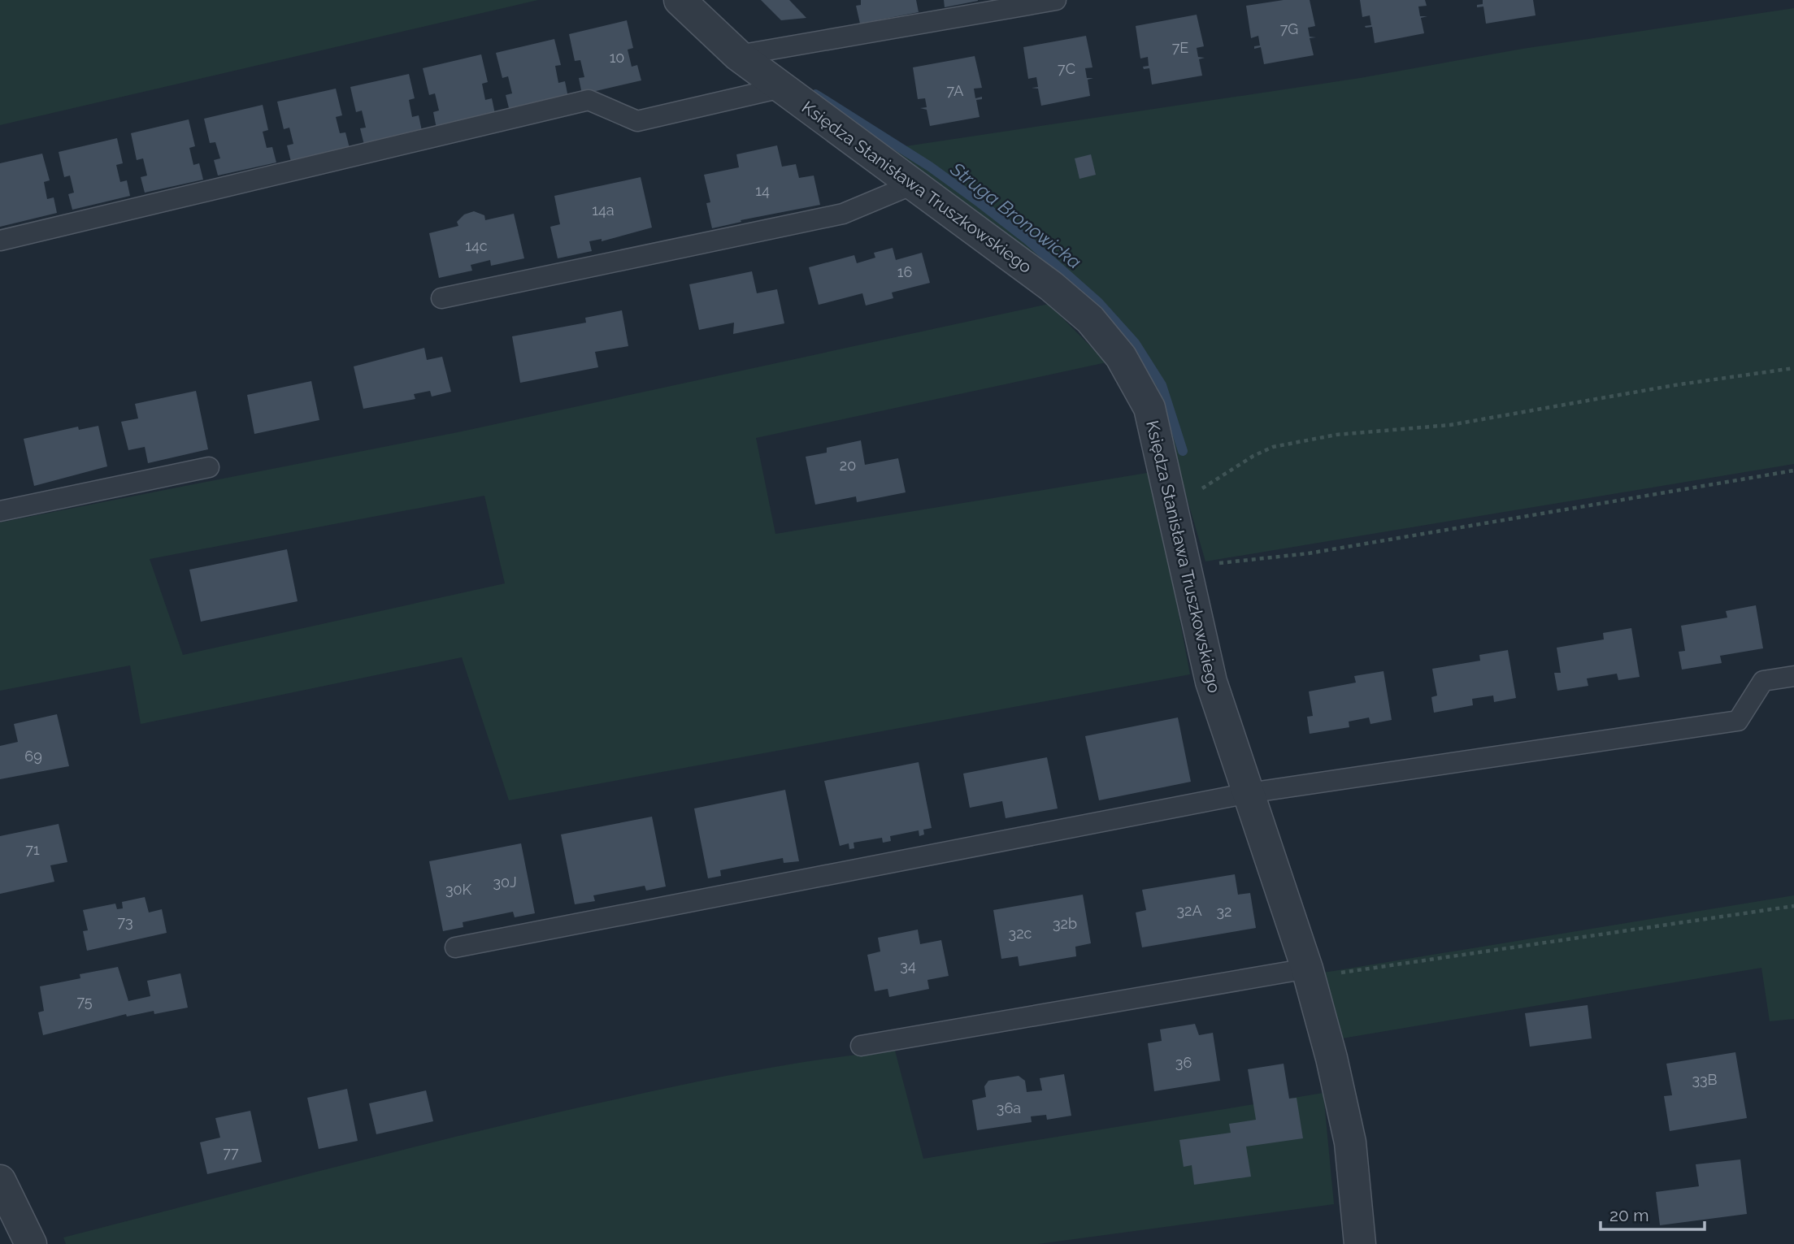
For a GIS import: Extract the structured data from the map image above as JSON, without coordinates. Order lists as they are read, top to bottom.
{
  "streets": {
    "street": ["Księdza Stanisława Truszkowskiego"]
  },
  "water": ["Struga Bronowicka"],
  "house_numbers": [
    "7G",
    "7E",
    "10",
    "7C",
    "7A",
    "14",
    "14a",
    "14c",
    "16",
    "20",
    "69",
    "71",
    "30J",
    "30K",
    "32A",
    "32",
    "73",
    "32b",
    "32c",
    "34",
    "75",
    "36",
    "33B",
    "36a",
    "77"
  ],
  "scale_bar": "20 m"
}
